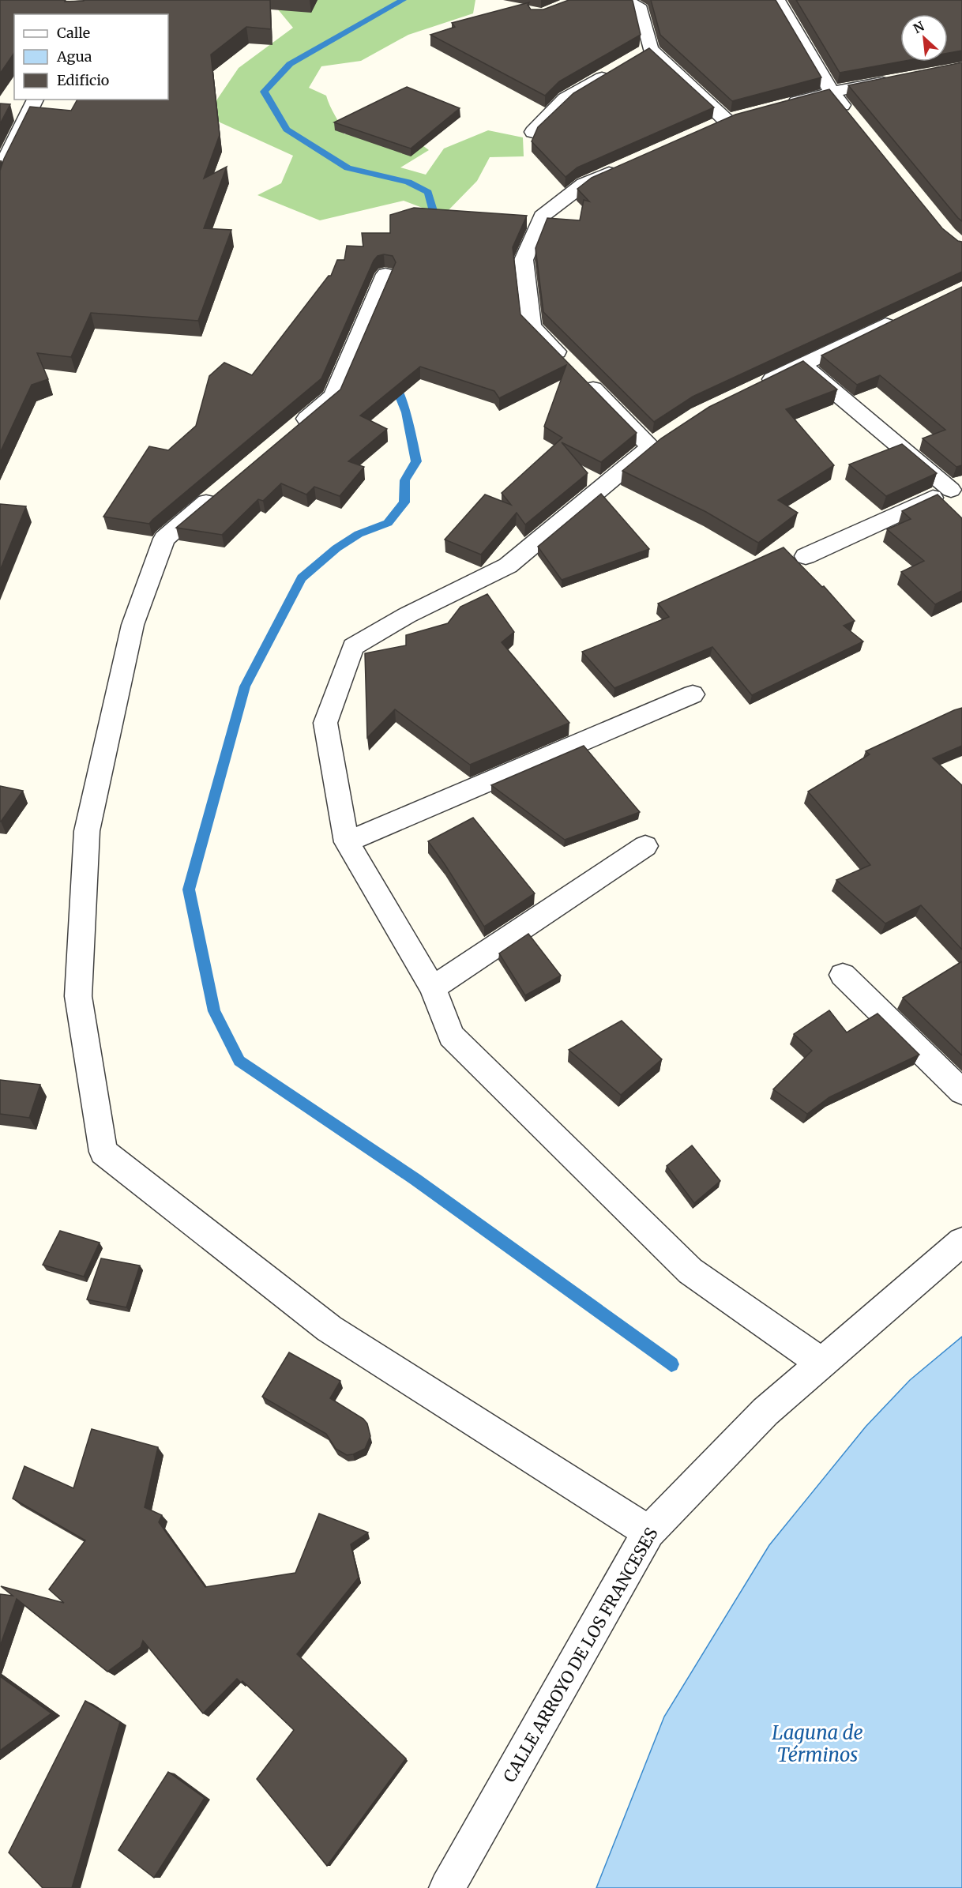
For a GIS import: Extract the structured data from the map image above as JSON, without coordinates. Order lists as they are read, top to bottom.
{
  "streets": {
    "street": ["CALLE ARROYO DE LOS FRANCESES"]
  },
  "water": ["Laguna de Términos"],
  "legend": ["Calle", "Agua", "Edificio"],
  "north": "top left"
}
